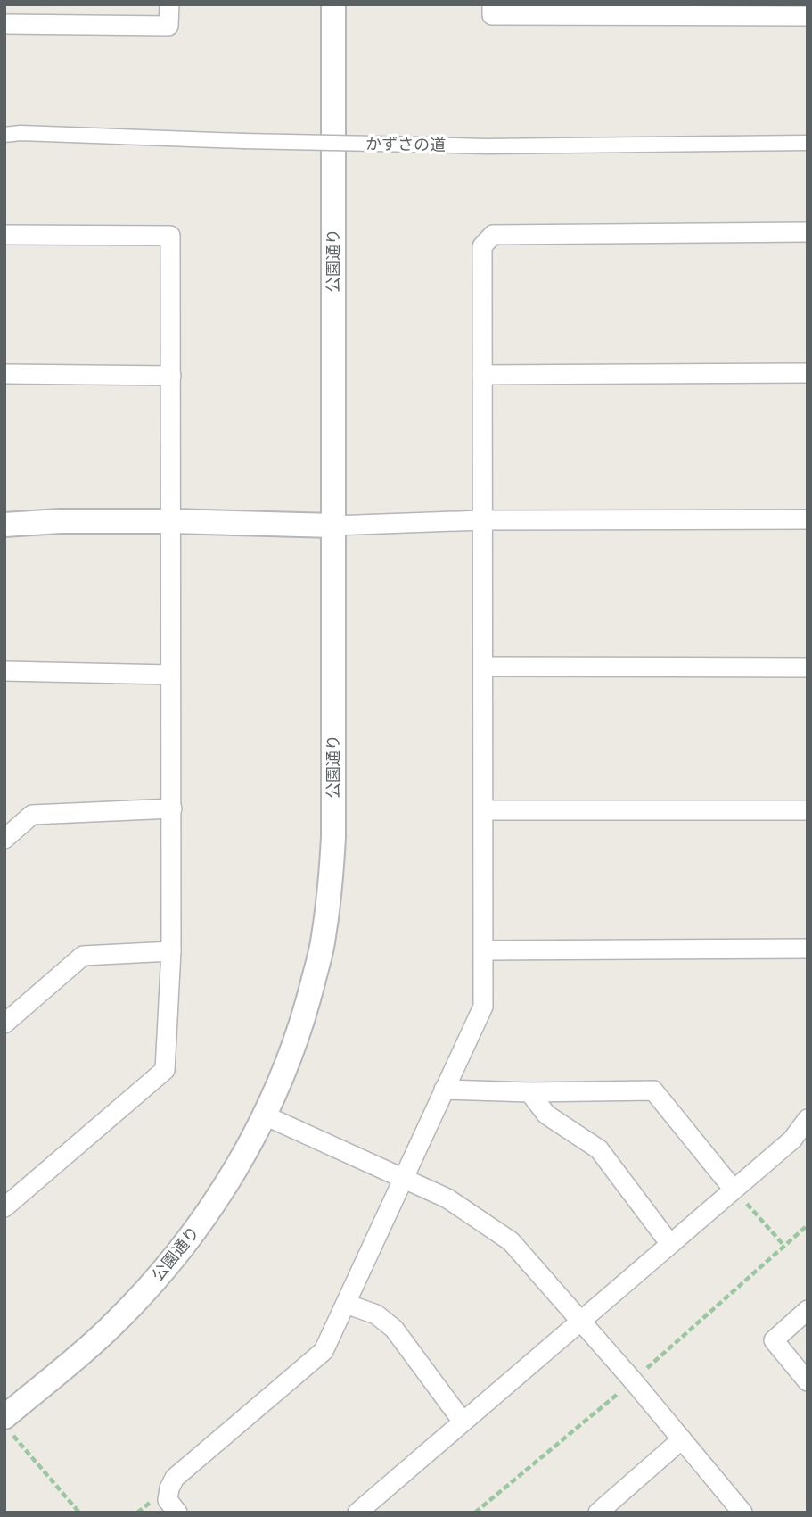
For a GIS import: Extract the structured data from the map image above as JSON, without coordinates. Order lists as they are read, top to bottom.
{
  "streets": {
    "street": ["かずさの道", "公園通り"]
  }
}
